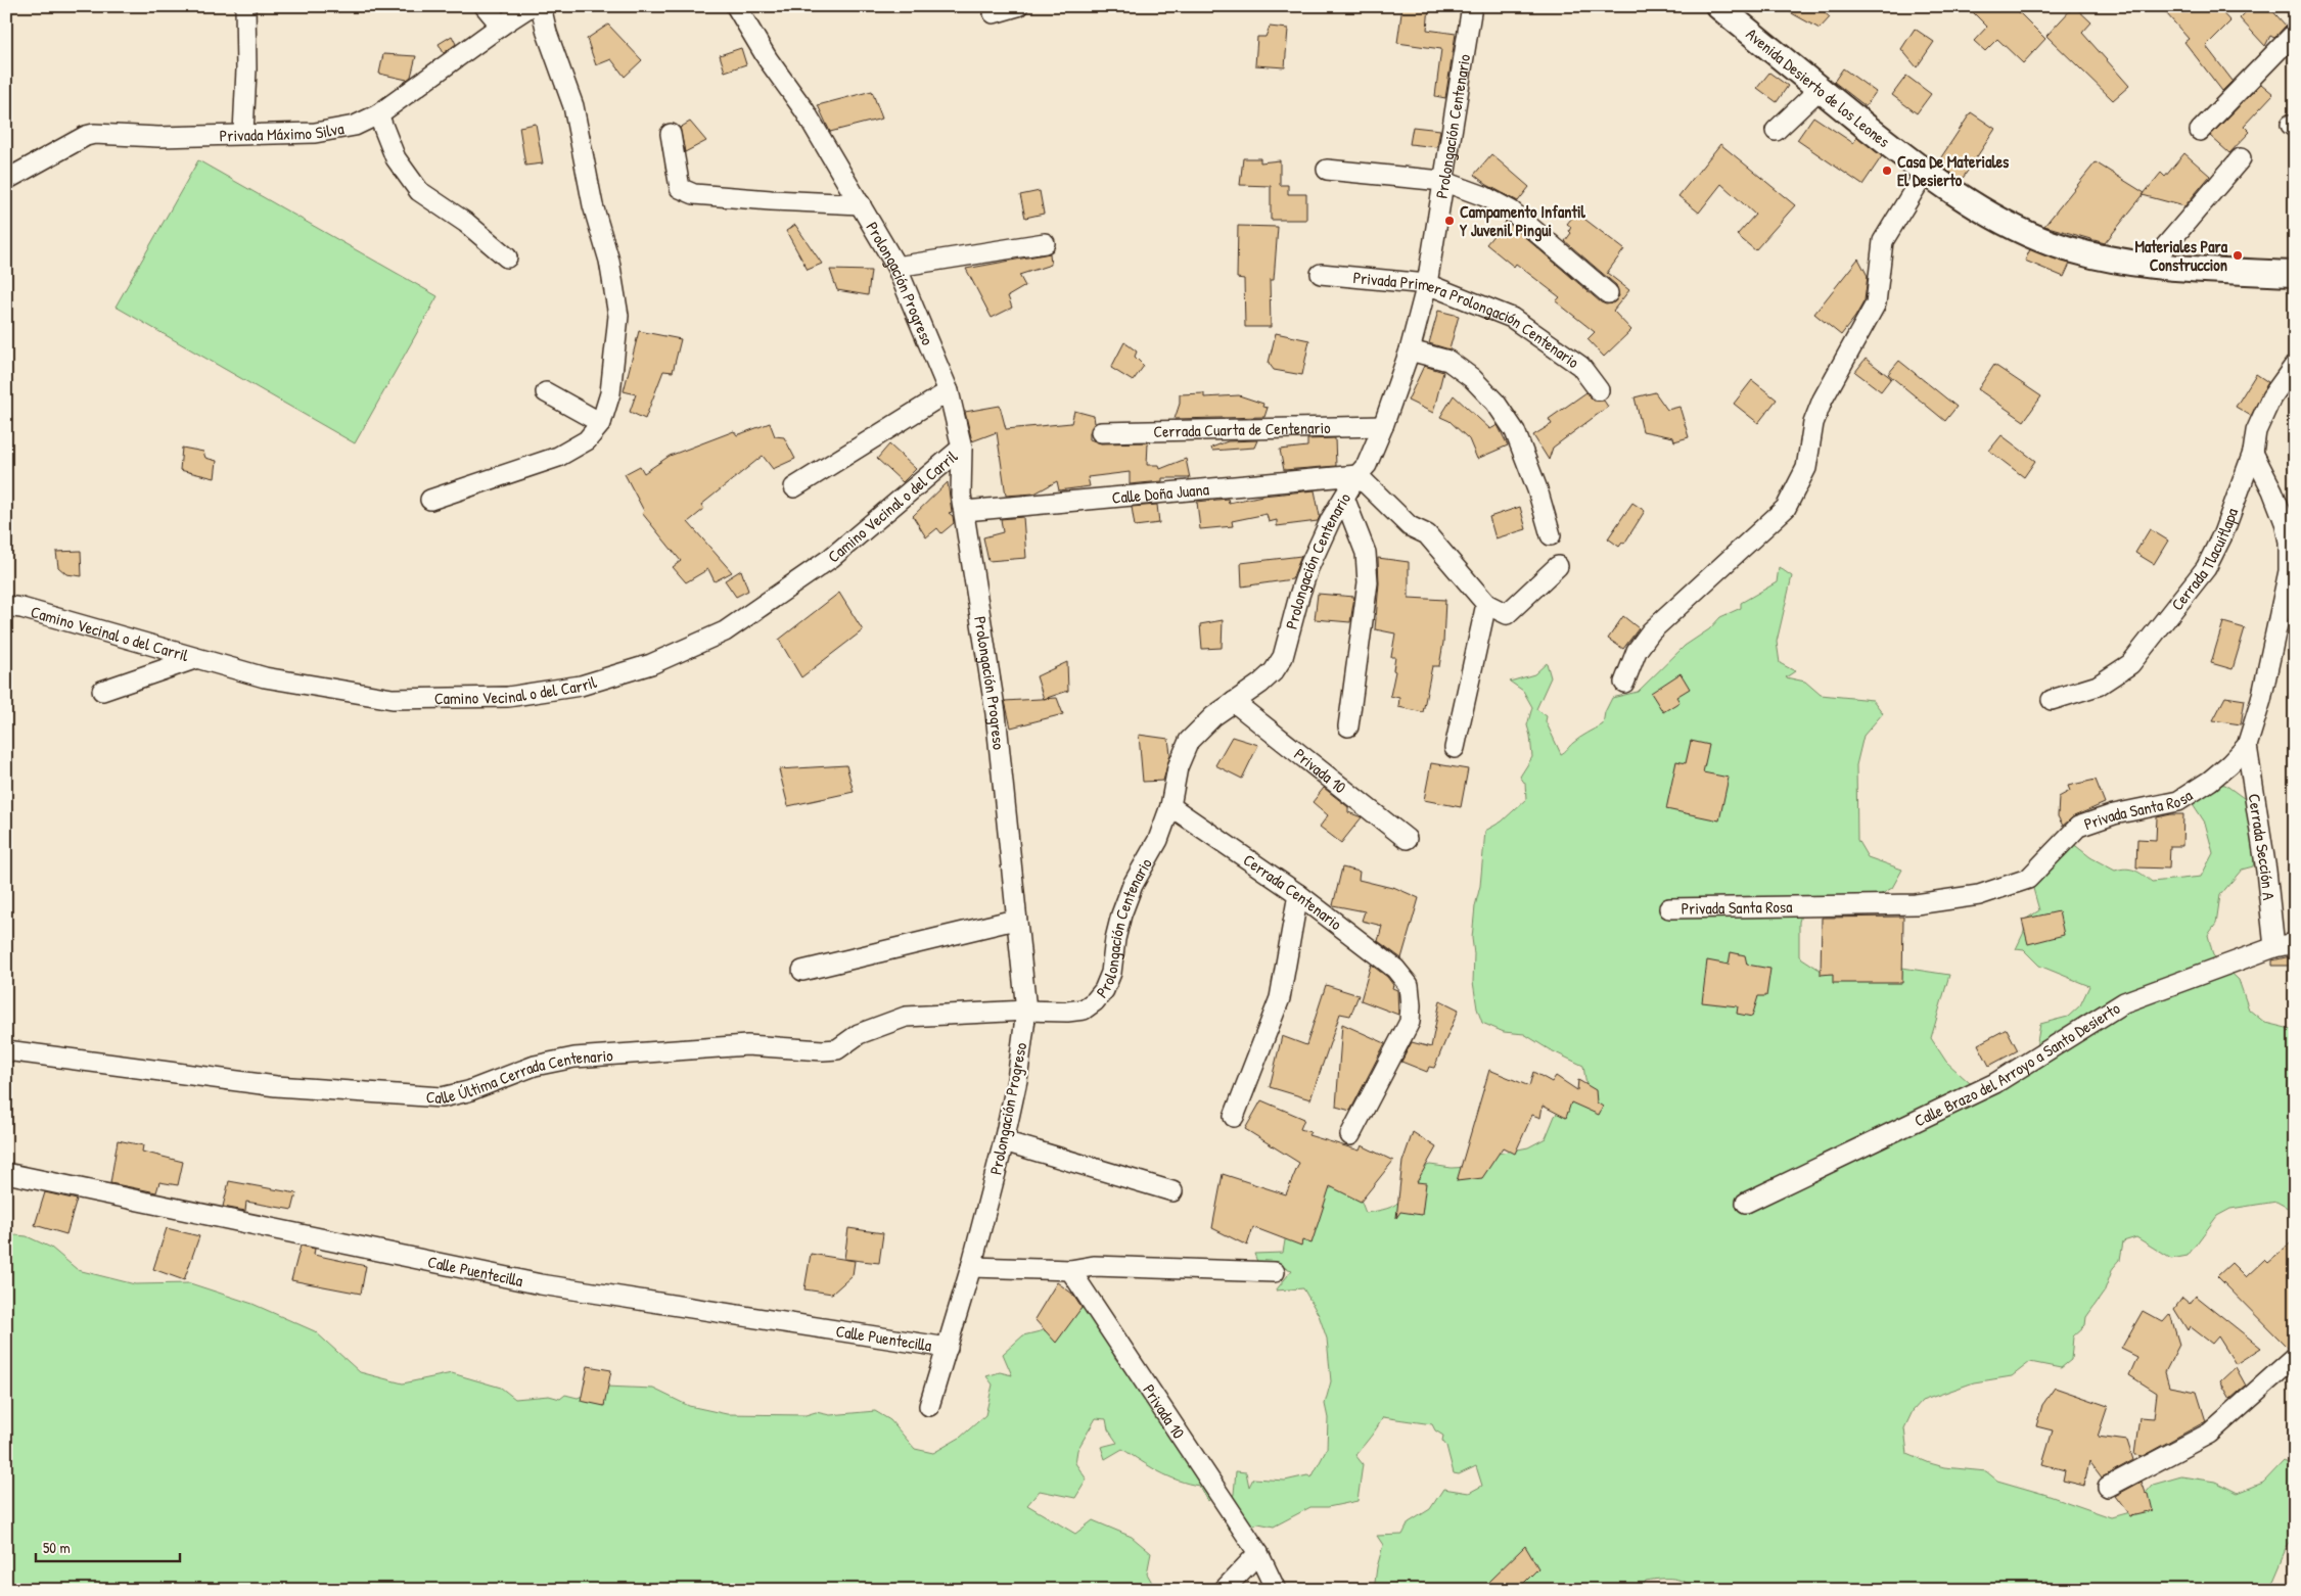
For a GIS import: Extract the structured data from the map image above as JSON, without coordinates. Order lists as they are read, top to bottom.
{
  "streets": {
    "street": [
      "Avenida Desierto de los Leones",
      "Prolongación Centenario",
      "Privada Máximo Silva",
      "Prolongación Progreso",
      "Privada Primera Prolongación Centenario",
      "Cerrada Cuarta de Centenario",
      "Calle Doña Juana",
      "Camino Vecinal o del Carril",
      "Cerrada Tlacuitlapa",
      "Privada 10",
      "Privada Santa Rosa",
      "Cerrada Sección A",
      "Cerrada Centenario",
      "Calle Brazo del Arroyo a Santo Desierto",
      "Calle Última Cerrada Centenario",
      "Calle Puentecilla"
    ]
  },
  "crossings": [
    ["Prolongación Centenario", "Prolongación Progreso"],
    ["Prolongación Centenario", "Privada Primera Prolongación Centenario"],
    ["Prolongación Centenario", "Cerrada Cuarta de Centenario"],
    ["Prolongación Centenario", "Calle Doña Juana"],
    ["Prolongación Centenario", "Privada 10"],
    ["Prolongación Centenario", "Cerrada Centenario"],
    ["Prolongación Centenario", "Calle Última Cerrada Centenario"],
    ["Prolongación Progreso", "Calle Doña Juana"],
    ["Prolongación Progreso", "Camino Vecinal o del Carril"],
    ["Prolongación Progreso", "Calle Última Cerrada Centenario"],
    ["Prolongación Progreso", "Calle Puentecilla"],
    ["Cerrada Tlacuitlapa", "Privada Santa Rosa"],
    ["Privada Santa Rosa", "Cerrada Sección A"],
    ["Cerrada Sección A", "Calle Brazo del Arroyo a Santo Desierto"]
  ],
  "places": ["Casa De Materiales El Desierto", "Campamento Infantil Y Juvenil Pingui", "Materiales Para Construccion"],
  "scale_bar": "50 m"
}
